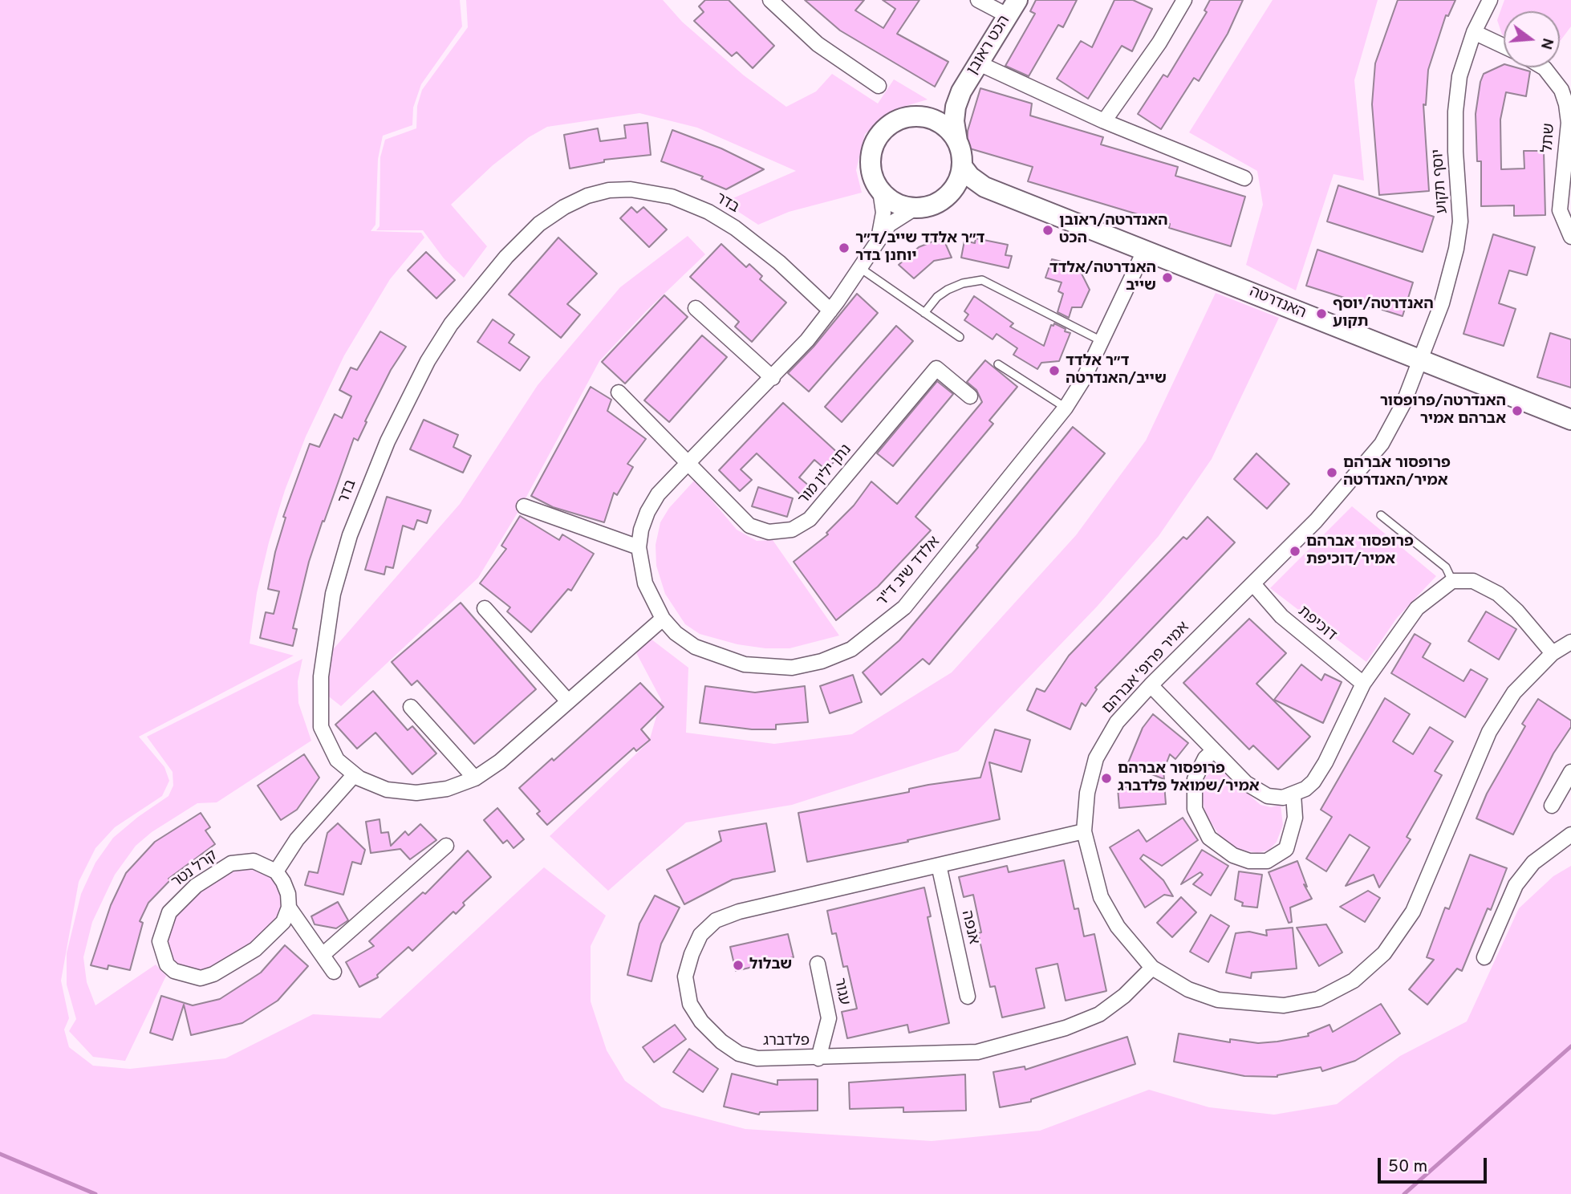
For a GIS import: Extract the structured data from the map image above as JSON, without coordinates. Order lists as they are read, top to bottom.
{
  "streets": {
    "street": [
      "הכט ראובן",
      "שתל",
      "יוסף תקוע",
      "בדר",
      "האנדרטה",
      "נתן ילין מור",
      "אלדד שיב ד\"ר",
      "דוכיפת",
      "אמיר פרופ' אברהם",
      "קרל נטר",
      "אנפה",
      "עגור",
      "פלדברג"
    ]
  },
  "crossings": [
    ["הכט ראובן", "האנדרטה"],
    ["יוסף תקוע", "האנדרטה"],
    ["יוסף תקוע", "אמיר פרופ' אברהם"],
    ["בדר", "אלדד שיב ד\"ר"],
    ["האנדרטה", "אלדד שיב ד\"ר"],
    ["האנדרטה", "אמיר פרופ' אברהם"],
    ["נתן ילין מור", "אלדד שיב ד\"ר"],
    ["דוכיפת", "אמיר פרופ' אברהם"],
    ["אמיר פרופ' אברהם", "פלדברג"],
    ["אנפה", "פלדברג"],
    ["עגור", "פלדברג"]
  ],
  "places": [
    "האנדרטה/ראובן הכט",
    "ד״ר אלדד שייב/ד״ר יוחנן בדר",
    "האנדרטה/אלדד שייב",
    "האנדרטה/יוסף תקוע",
    "ד״ר אלדד שייב/האנדרטה",
    "האנדרטה/פרופסור אברהם אמיר",
    "פרופסור אברהם אמיר/האנדרטה",
    "פרופסור אברהם אמיר/דוכיפת",
    "פרופסור אברהם אמיר/שמואל פלדברג",
    "שבלול"
  ],
  "scale_bar": "50 m",
  "north": "right"
}
